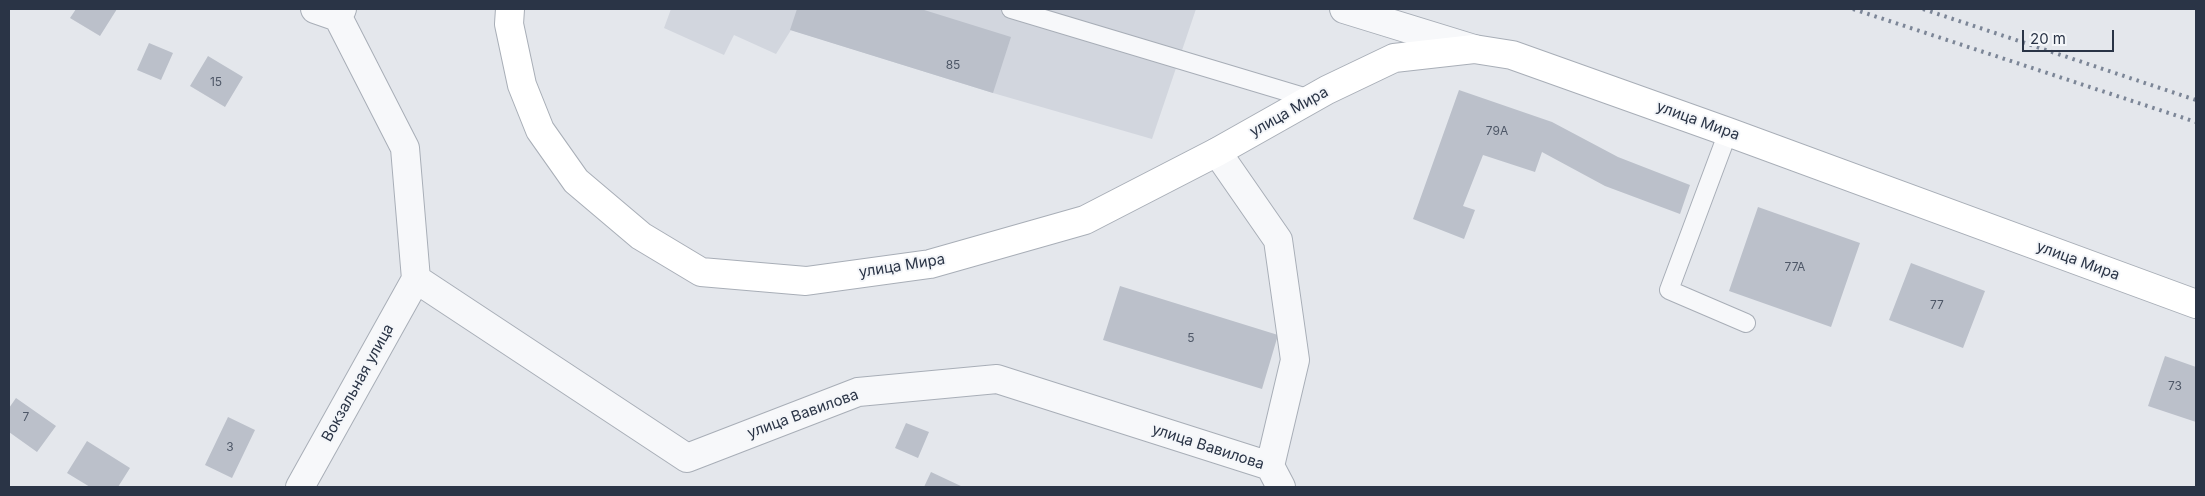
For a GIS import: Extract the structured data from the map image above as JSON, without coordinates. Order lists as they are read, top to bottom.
{
  "streets": {
    "street": ["улица Мира", "Вокзальная улица", "улица Вавилова"]
  },
  "crossings": [
    ["Вокзальная улица", "улица Вавилова"]
  ],
  "house_numbers": [
    "85",
    "15",
    "79А",
    "77А",
    "77",
    "5",
    "73",
    "7",
    "3"
  ],
  "scale_bar": "20 m"
}
